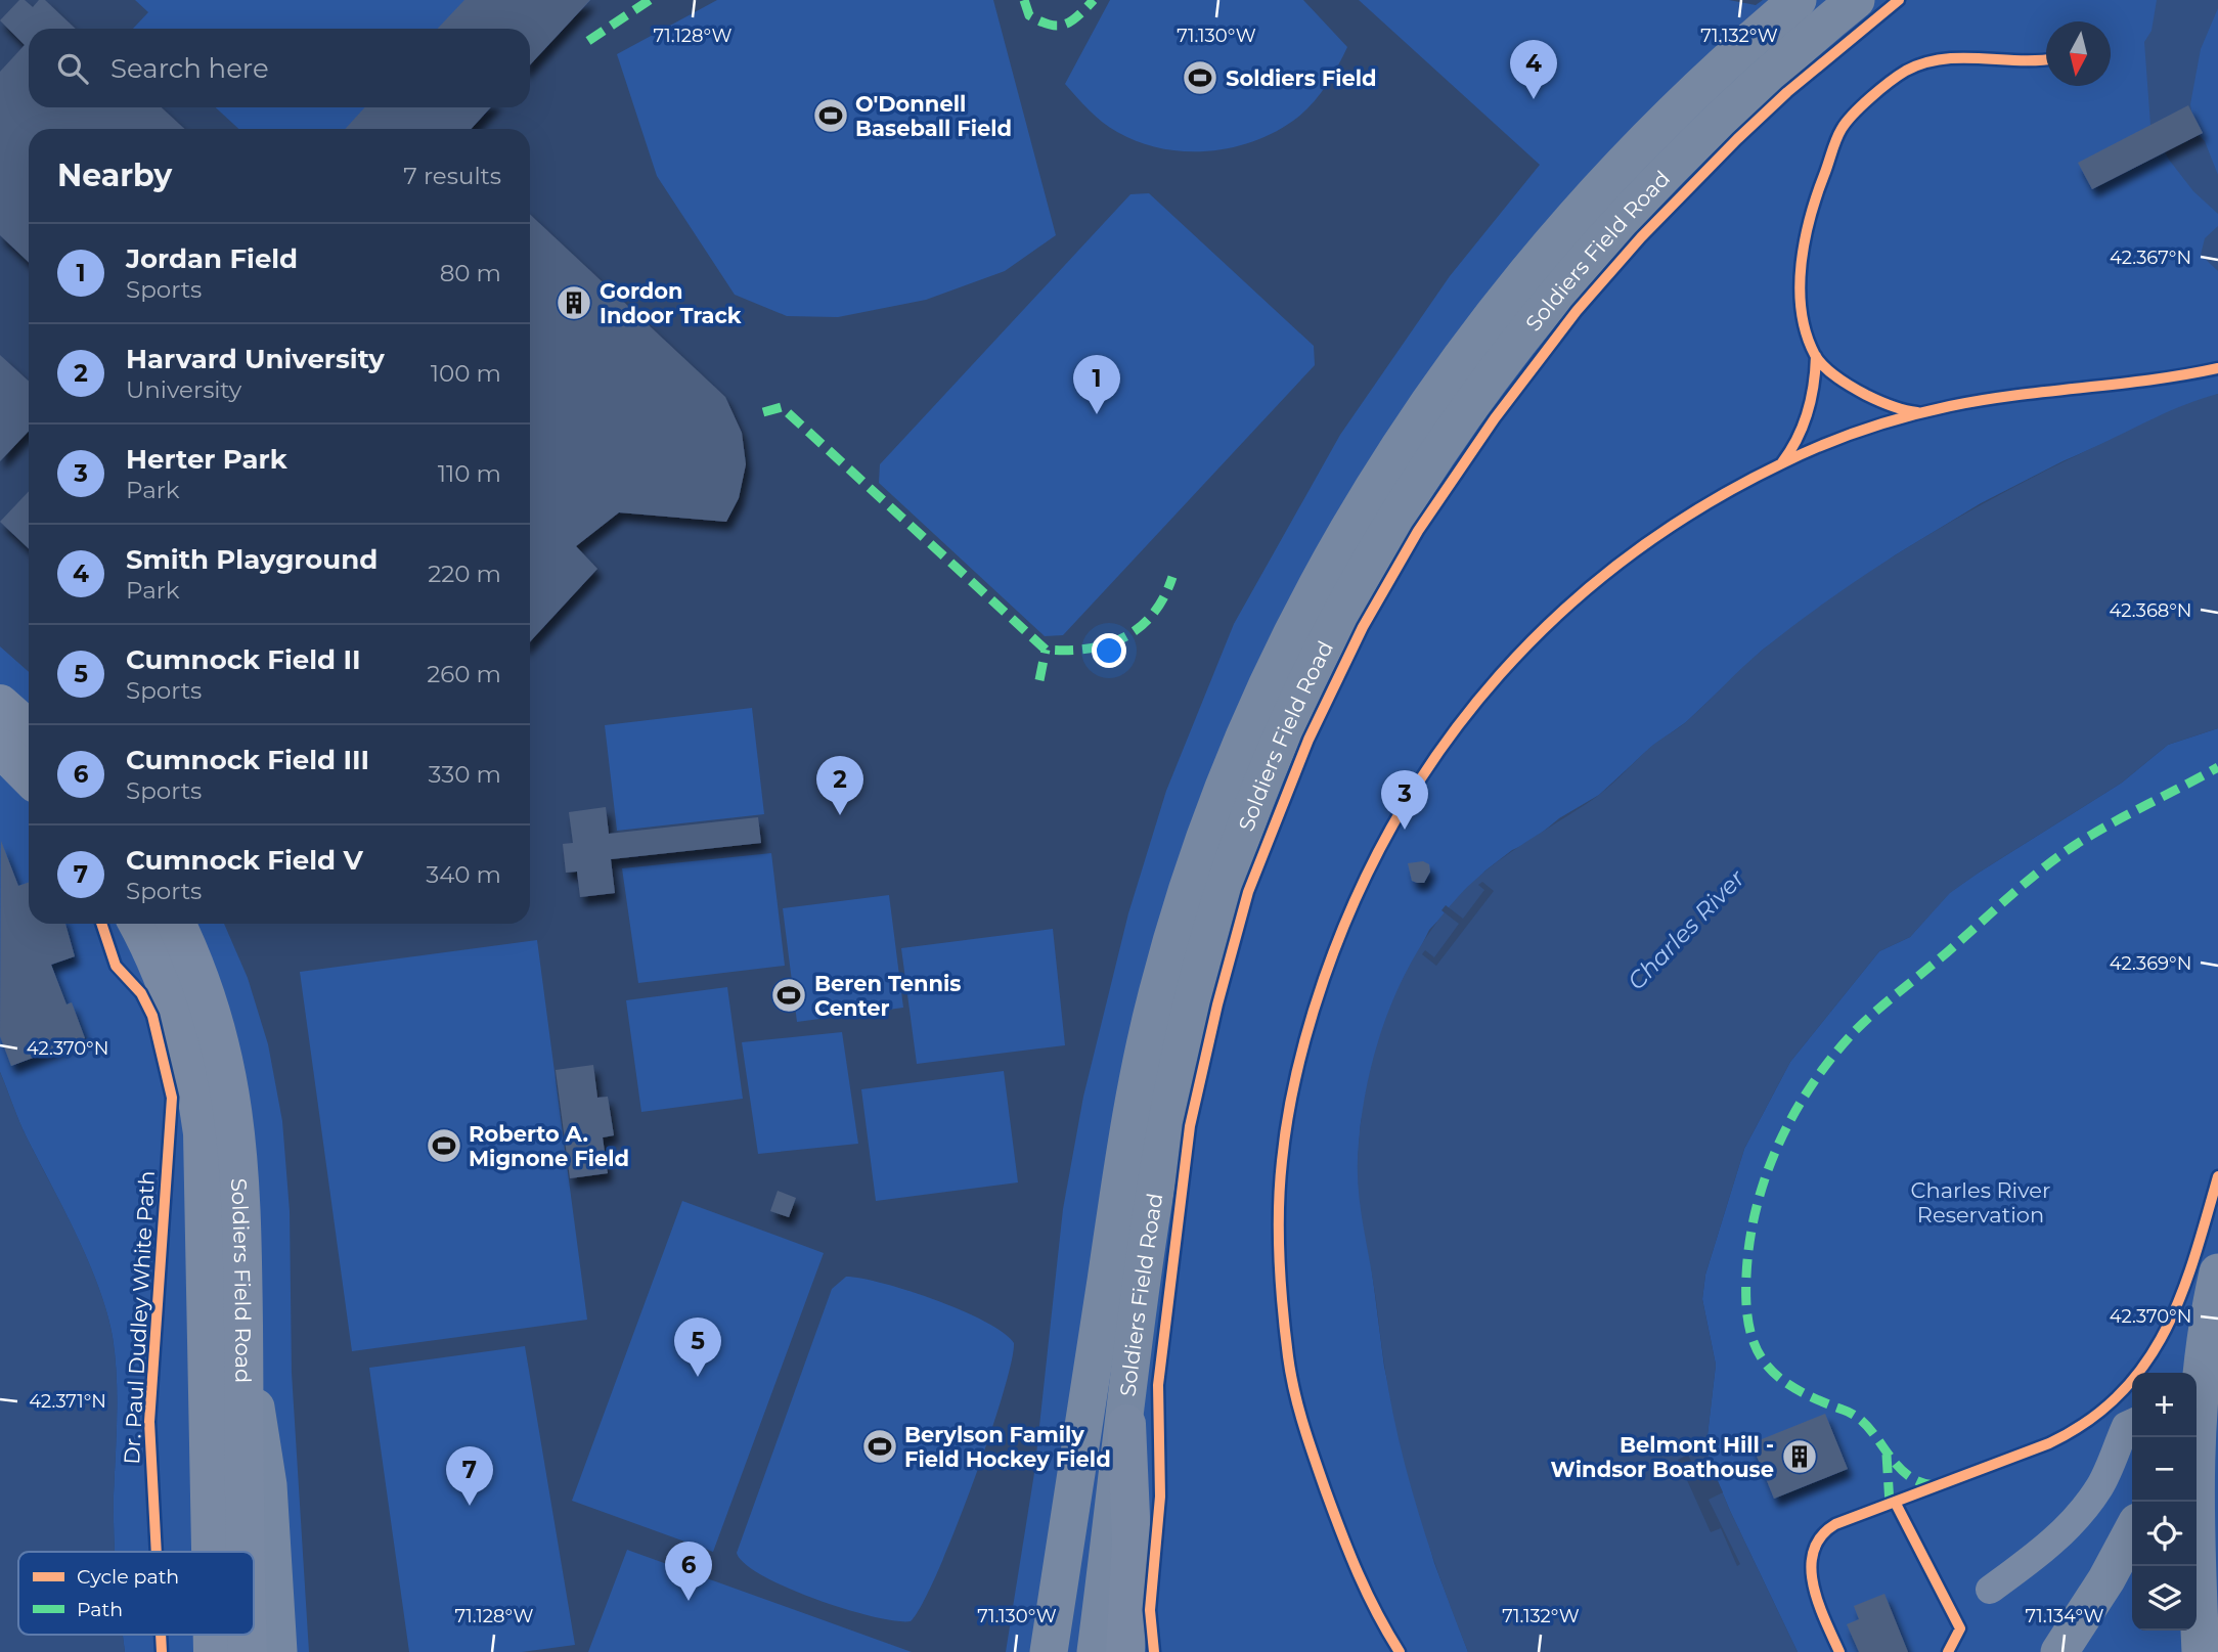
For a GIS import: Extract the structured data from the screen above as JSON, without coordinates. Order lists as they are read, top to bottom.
{
  "streets": {
    "highway": ["Soldiers Field Road"],
    "cycle path": ["Dr. Paul Dudley White Path"]
  },
  "water": ["Charles River"],
  "parks": ["Charles River Reservation"],
  "places": {
    "sports": [
      "Soldiers Field",
      "O'Donnell Baseball Field",
      "Beren Tennis Center",
      "Roberto A. Mignone Field",
      "Berylson Family Field Hockey Field"
    ],
    "building": ["Gordon Indoor Track", "Belmont Hill - Windsor Boathouse"]
  },
  "legend": ["Cycle path", "Path"],
  "north": "bottom",
  "page": {
    "search": "Search here",
    "pins": [
      "4",
      "1",
      "2",
      "3",
      "5",
      "7",
      "6"
    ],
    "heading": ["Nearby", "7 results"],
    "list": [
      {
        "mark": "1",
        "name": "Jordan Field",
        "note": "Sports",
        "value": "80 m"
      },
      {
        "mark": "2",
        "name": "Harvard University",
        "note": "University",
        "value": "100 m"
      },
      {
        "mark": "3",
        "name": "Herter Park",
        "note": "Park",
        "value": "110 m"
      },
      {
        "mark": "4",
        "name": "Smith Playground",
        "note": "Park",
        "value": "220 m"
      },
      {
        "mark": "5",
        "name": "Cumnock Field II",
        "note": "Sports",
        "value": "260 m"
      },
      {
        "mark": "6",
        "name": "Cumnock Field III",
        "note": "Sports",
        "value": "330 m"
      },
      {
        "mark": "7",
        "name": "Cumnock Field V",
        "note": "Sports",
        "value": "340 m"
      }
    ],
    "map_buttons": ["+", "−"]
  },
  "coordinates": [
    "71.128°W",
    "71.130°W",
    "71.132°W",
    "42.367°N",
    "42.368°N",
    "42.369°N",
    "42.370°N",
    "42.371°N",
    "71.134°W"
  ]
}
